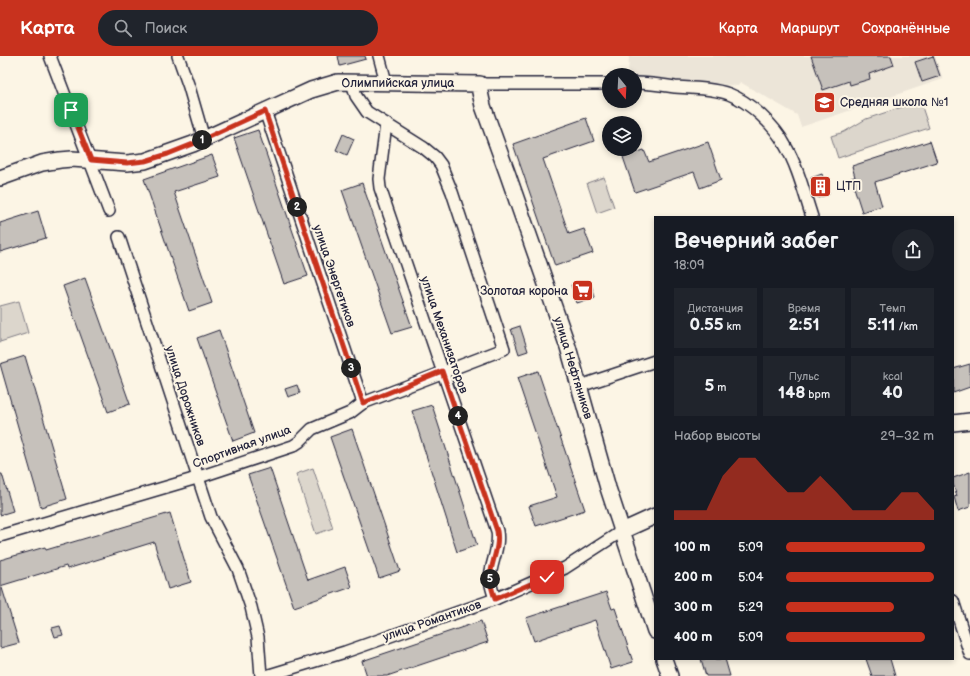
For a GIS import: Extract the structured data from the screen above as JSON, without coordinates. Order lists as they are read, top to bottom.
{
  "streets": {
    "street": [
      "Олимпийская улица",
      "улица Энергетиков",
      "улица Механизаторов",
      "улица Нефтяников",
      "улица Дорожников",
      "Спортивная улица",
      "улица Романтиков"
    ]
  },
  "crossings": [
    ["Олимпийская улица", "улица Энергетиков"],
    ["Олимпийская улица", "улица Нефтяников"],
    ["улица Энергетиков", "Спортивная улица"],
    ["улица Механизаторов", "Спортивная улица"],
    ["улица Механизаторов", "улица Романтиков"],
    ["улица Нефтяников", "улица Романтиков"],
    ["улица Дорожников", "Спортивная улица"]
  ],
  "places": {
    "school or university": ["Средняя школа №1"],
    "building": ["ЦТП"],
    "supermarket": ["Золотая корона"]
  },
  "north": "bottom",
  "page": {
    "header": "Карта",
    "search": "Поиск",
    "nav": ["Карта", "Маршрут", "Сохранённые"],
    "pins": [
      "1",
      "2",
      "3",
      "4",
      "5"
    ],
    "heading": ["Вечерний забег", "18:09"],
    "stats": [
      ["Дистанция", "0.55 km"],
      ["Время", "2:51"],
      ["Темп", "5:11 /km"],
      ["5 m"],
      ["Пульс", "148 bpm"],
      ["kcal", "40"]
    ],
    "chart": ["Набор высоты", "29–32 m"],
    "list": [
      {
        "name": "100 m",
        "note": "5:09"
      },
      {
        "name": "200 m",
        "note": "5:04"
      },
      {
        "name": "300 m",
        "note": "5:29"
      },
      {
        "name": "400 m",
        "note": "5:09"
      }
    ]
  }
}
